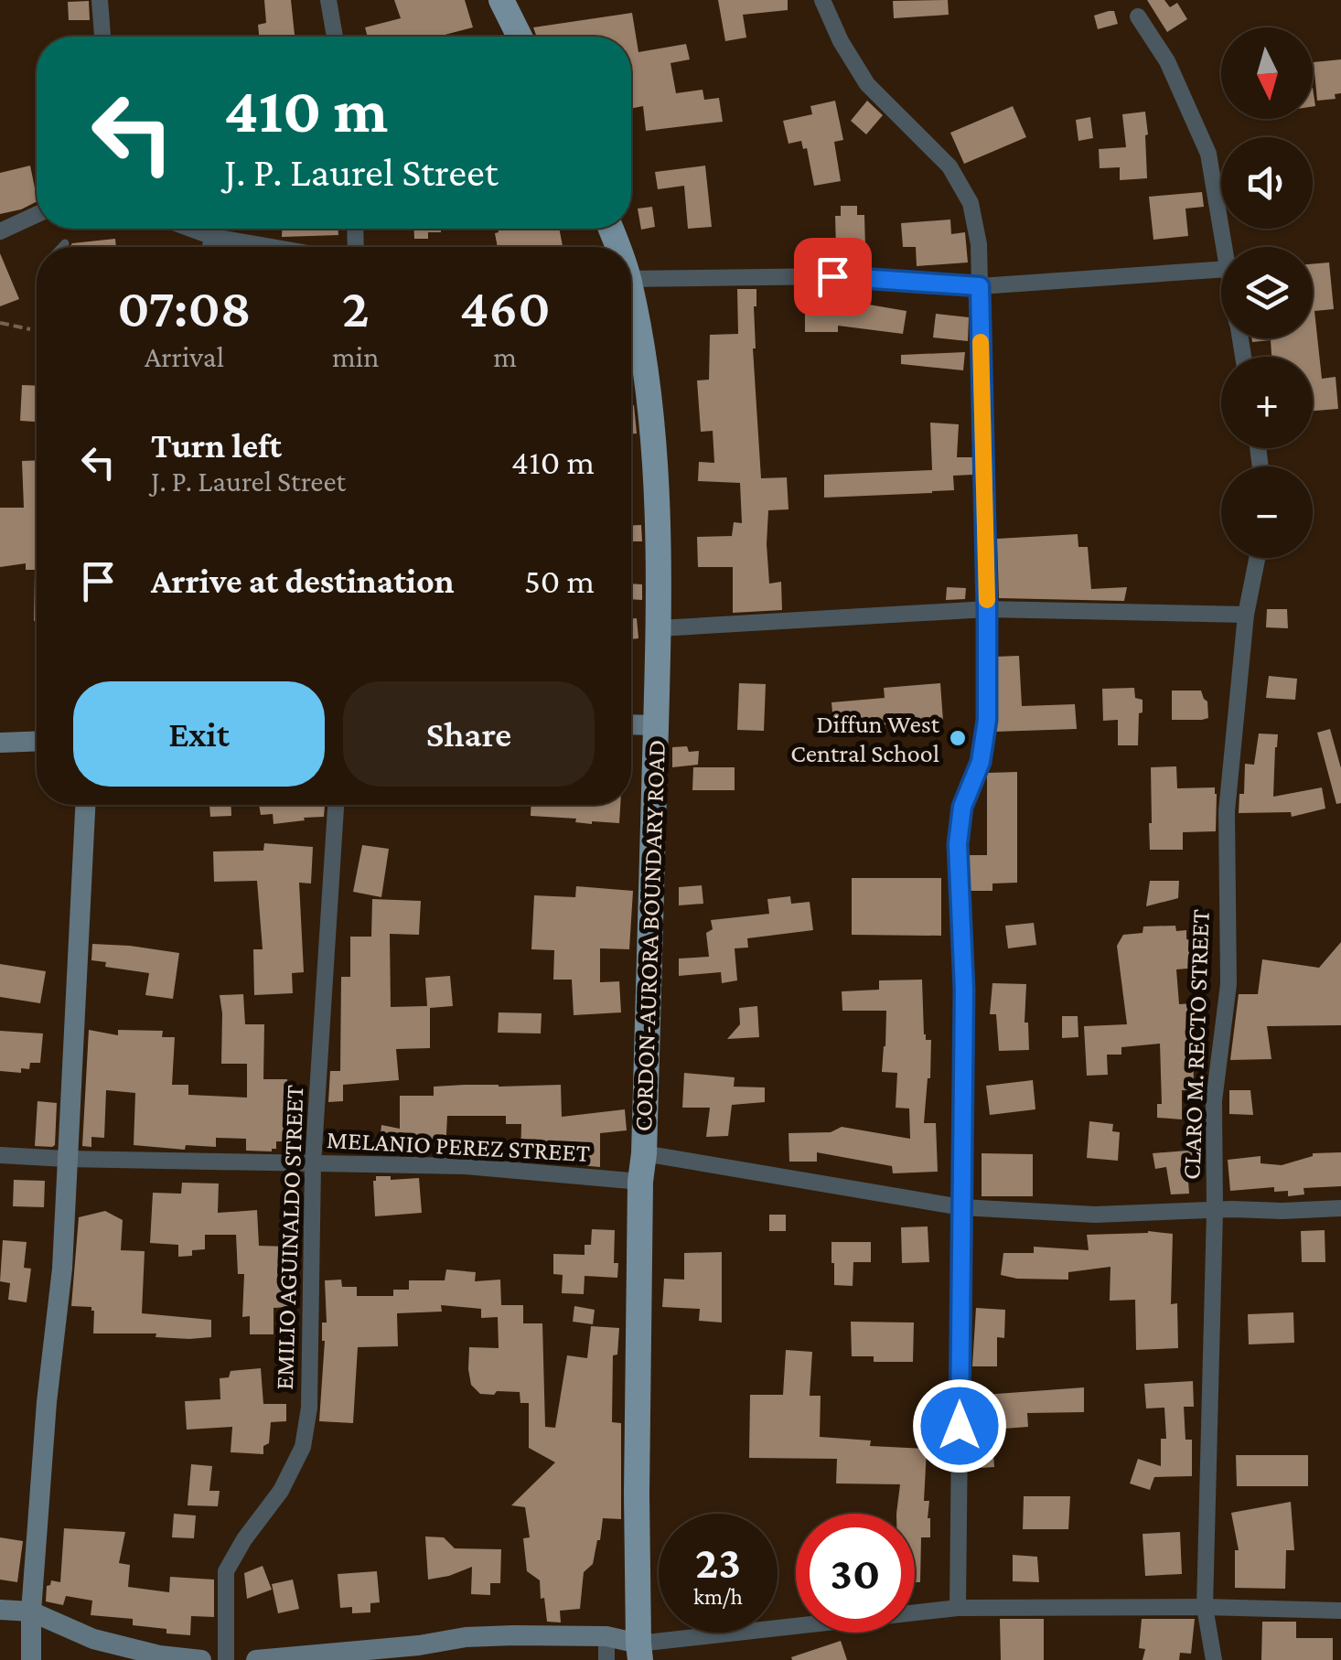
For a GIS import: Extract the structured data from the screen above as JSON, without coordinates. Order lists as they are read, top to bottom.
{
  "streets": {
    "main road": ["CORDON-AURORA BOUNDARY ROAD"],
    "street": ["CLARO M. RECTO STREET", "MELANIO PEREZ STREET", "EMILIO AGUINALDO STREET"]
  },
  "crossings": [
    ["CORDON-AURORA BOUNDARY ROAD", "MELANIO PEREZ STREET"],
    ["MELANIO PEREZ STREET", "EMILIO AGUINALDO STREET"]
  ],
  "places": ["Diffun West Central School"],
  "north": "bottom",
  "page": {
    "map_buttons": ["+", "−"],
    "turn": ["410 m", "J. P. Laurel Street"],
    "eta": [
      "07:08",
      "Arrival",
      "2",
      "min",
      "460",
      "m"
    ],
    "list": [
      {
        "name": "Turn left",
        "note": "J. P. Laurel Street",
        "value": "410 m"
      },
      {
        "name": "Arrive at destination",
        "value": "50 m"
      }
    ],
    "buttons": ["Exit", "Share"],
    "speed": "23 km/h",
    "limit": "30"
  }
}
